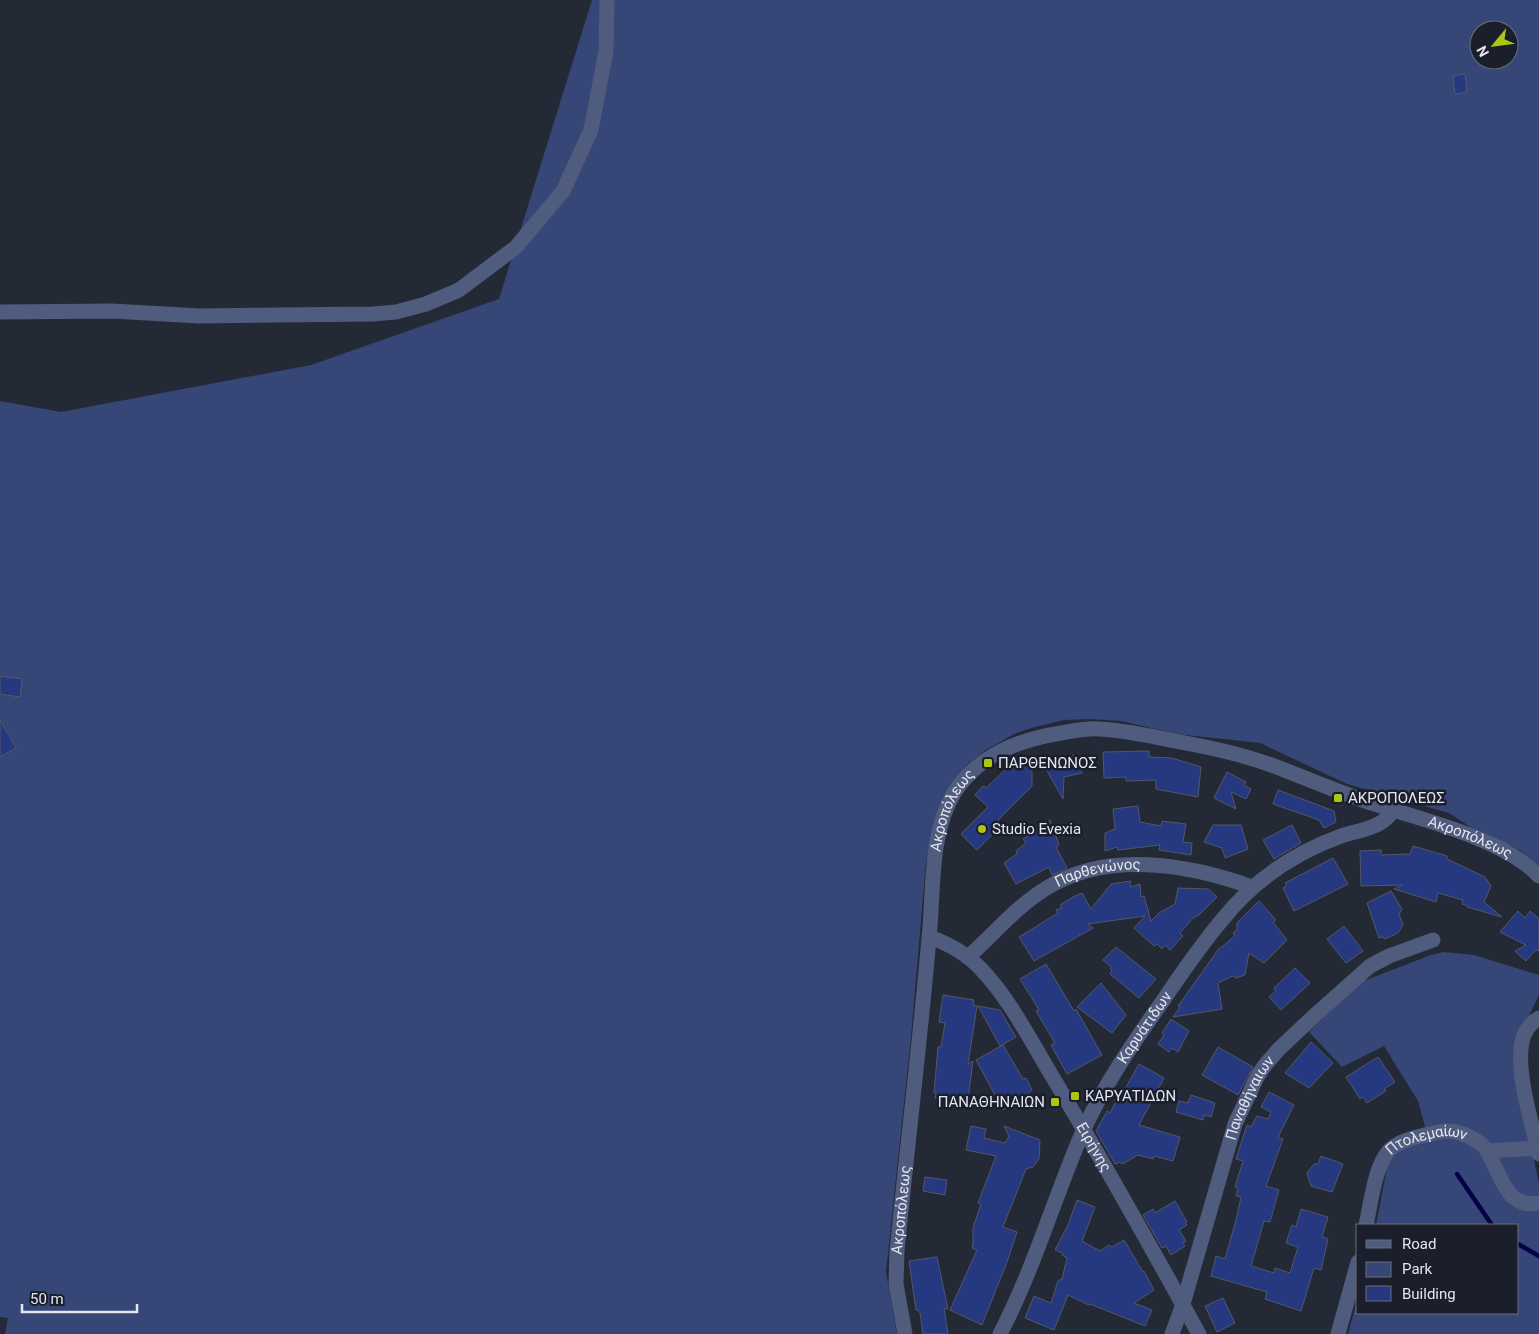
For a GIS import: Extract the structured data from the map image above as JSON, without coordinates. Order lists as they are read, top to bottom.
{
  "streets": {
    "street": [
      "Ακροπόλεως",
      "Παρθενώνος",
      "Καρυάτιδων",
      "Παναθήναιων",
      "Ειρήνης",
      "Πτολεμαίων"
    ]
  },
  "crossings": [
    ["Ακροπόλεως", "Καρυάτιδων"],
    ["Ακροπόλεως", "Ειρήνης"],
    ["Παρθενώνος", "Καρυάτιδων"],
    ["Παρθενώνος", "Ειρήνης"],
    ["Καρυάτιδων", "Ειρήνης"],
    ["Παναθήναιων", "Ειρήνης"]
  ],
  "places": {
    "transit": [
      "ΠΑΡΘΕΝΩΝΟΣ",
      "ΑΚΡΟΠΟΛΕΩΣ",
      "ΚΑΡΥΑΤΙΔΩΝ",
      "ΠΑΝΑΘΗΝΑΙΩΝ"
    ],
    "other": ["Studio Evexia"]
  },
  "legend": ["Road", "Park", "Building"],
  "scale_bar": "50 m",
  "north": "bottom left"
}
